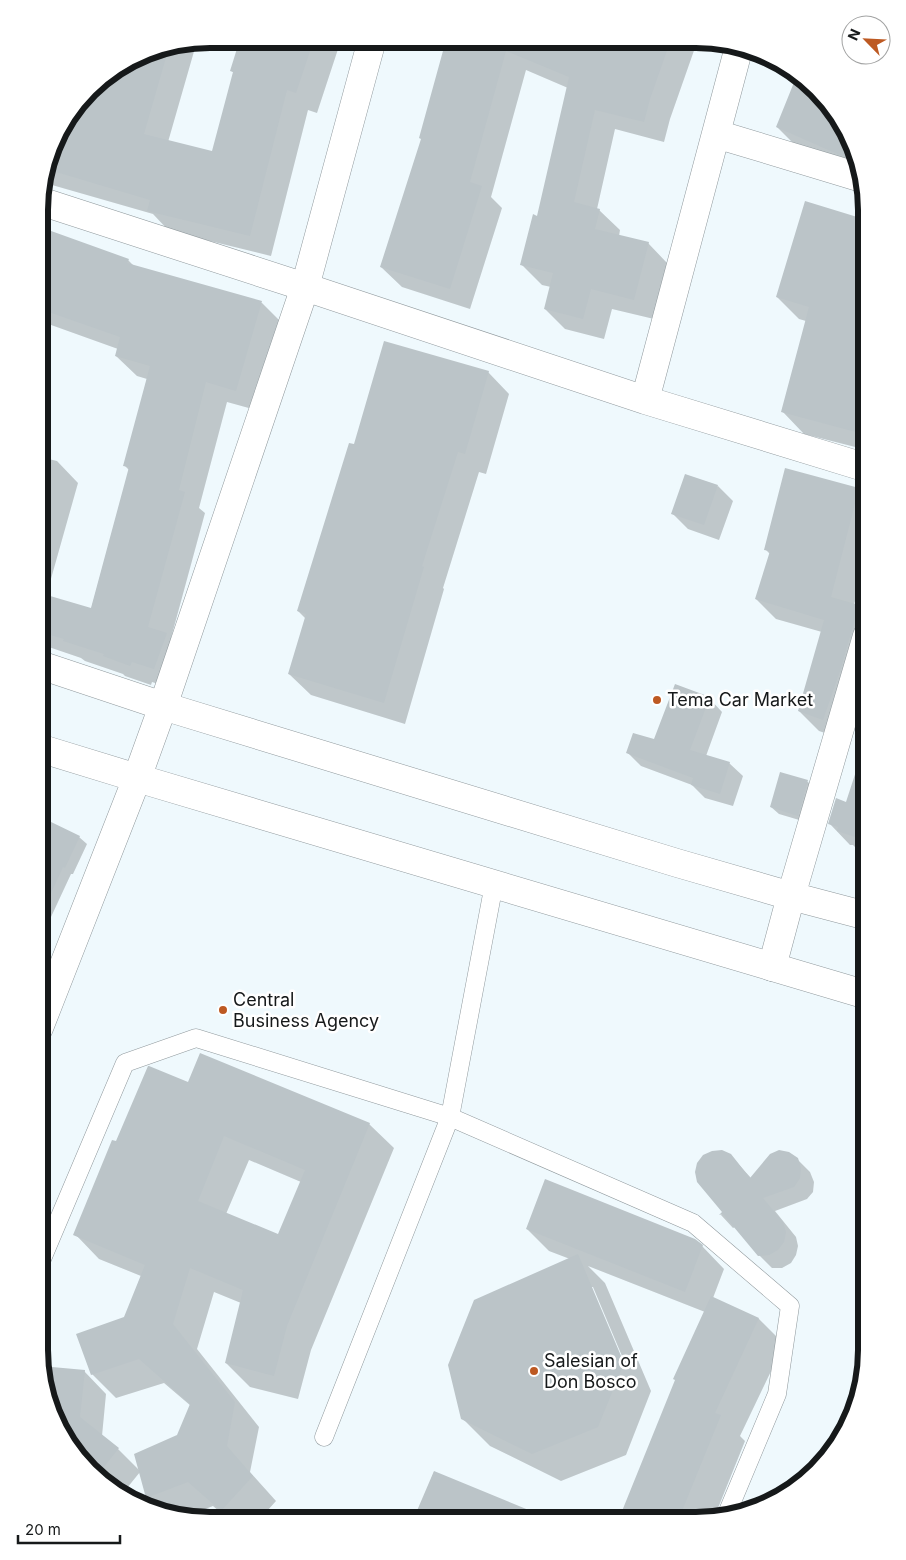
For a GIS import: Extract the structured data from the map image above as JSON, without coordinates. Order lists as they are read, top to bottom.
{
  "places": ["Tema Car Market", "Central Business Agency", "Salesian of Don Bosco"],
  "scale_bar": "20 m",
  "north": "top left"
}
